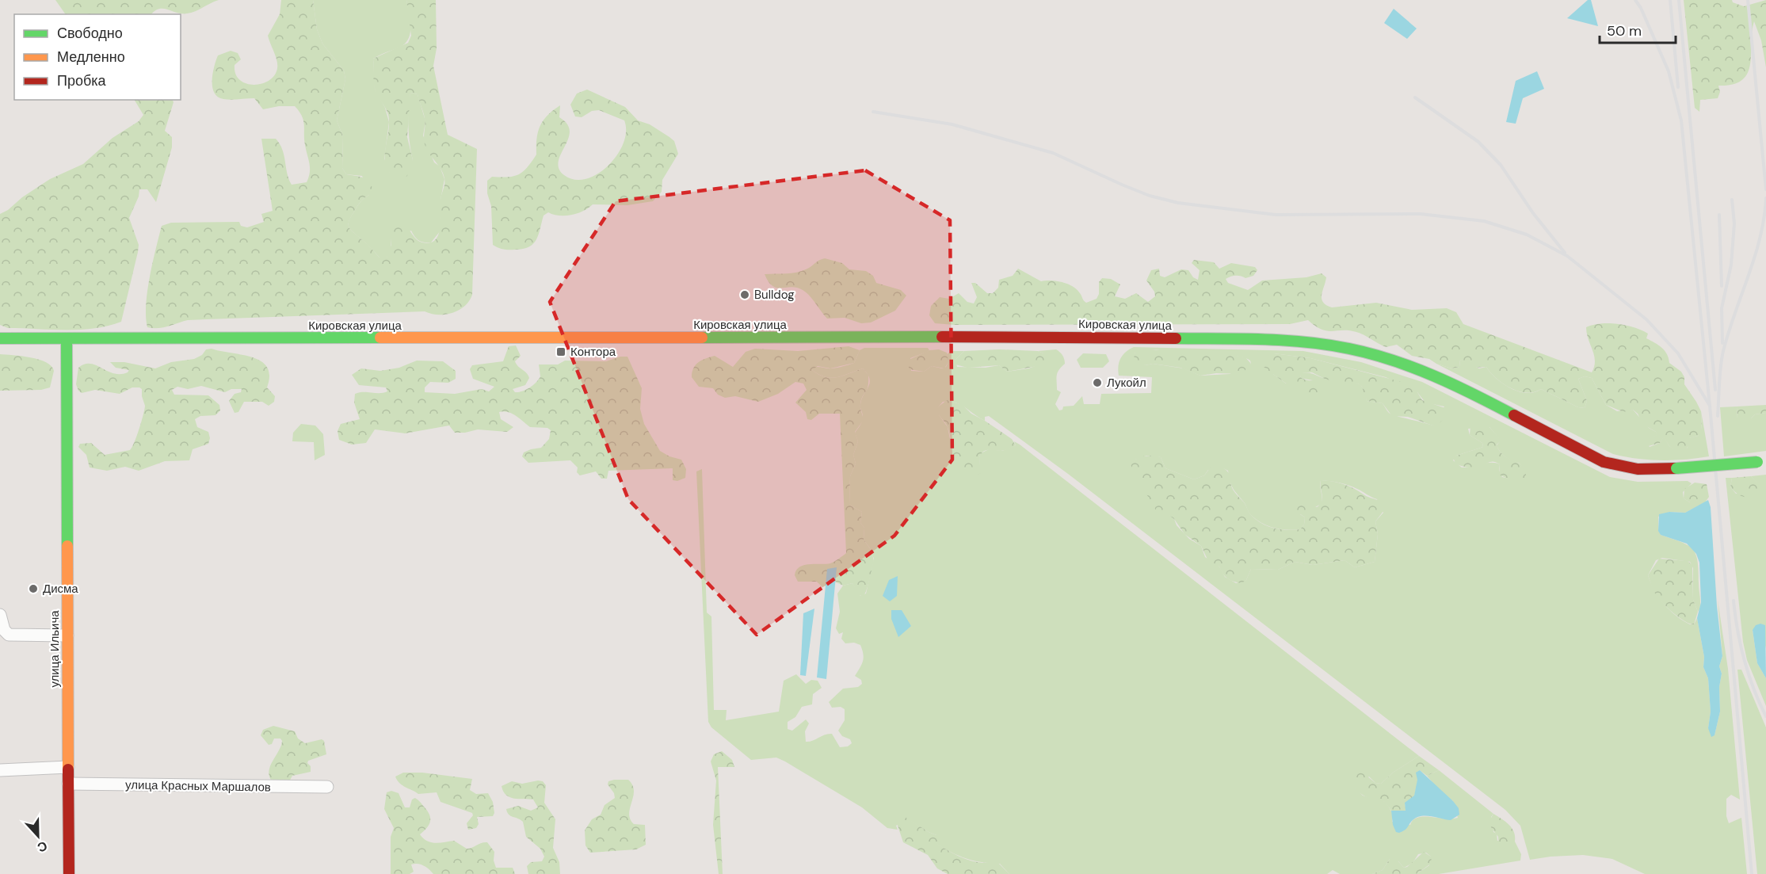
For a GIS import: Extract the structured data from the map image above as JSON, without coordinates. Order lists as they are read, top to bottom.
{
  "streets": {
    "main road": ["Кировская улица", "улица Ильича"],
    "street": ["улица Красных Маршалов"]
  },
  "crossings": [
    ["Кировская улица", "улица Ильича"],
    ["улица Ильича", "улица Красных Маршалов"]
  ],
  "places": {
    "other": ["Bulldog", "Лукойл", "Дисма"],
    "transit": ["Контора"]
  },
  "legend": ["Свободно", "Медленно", "Пробка"],
  "scale_bar": "50 m",
  "north": "bottom"
}
